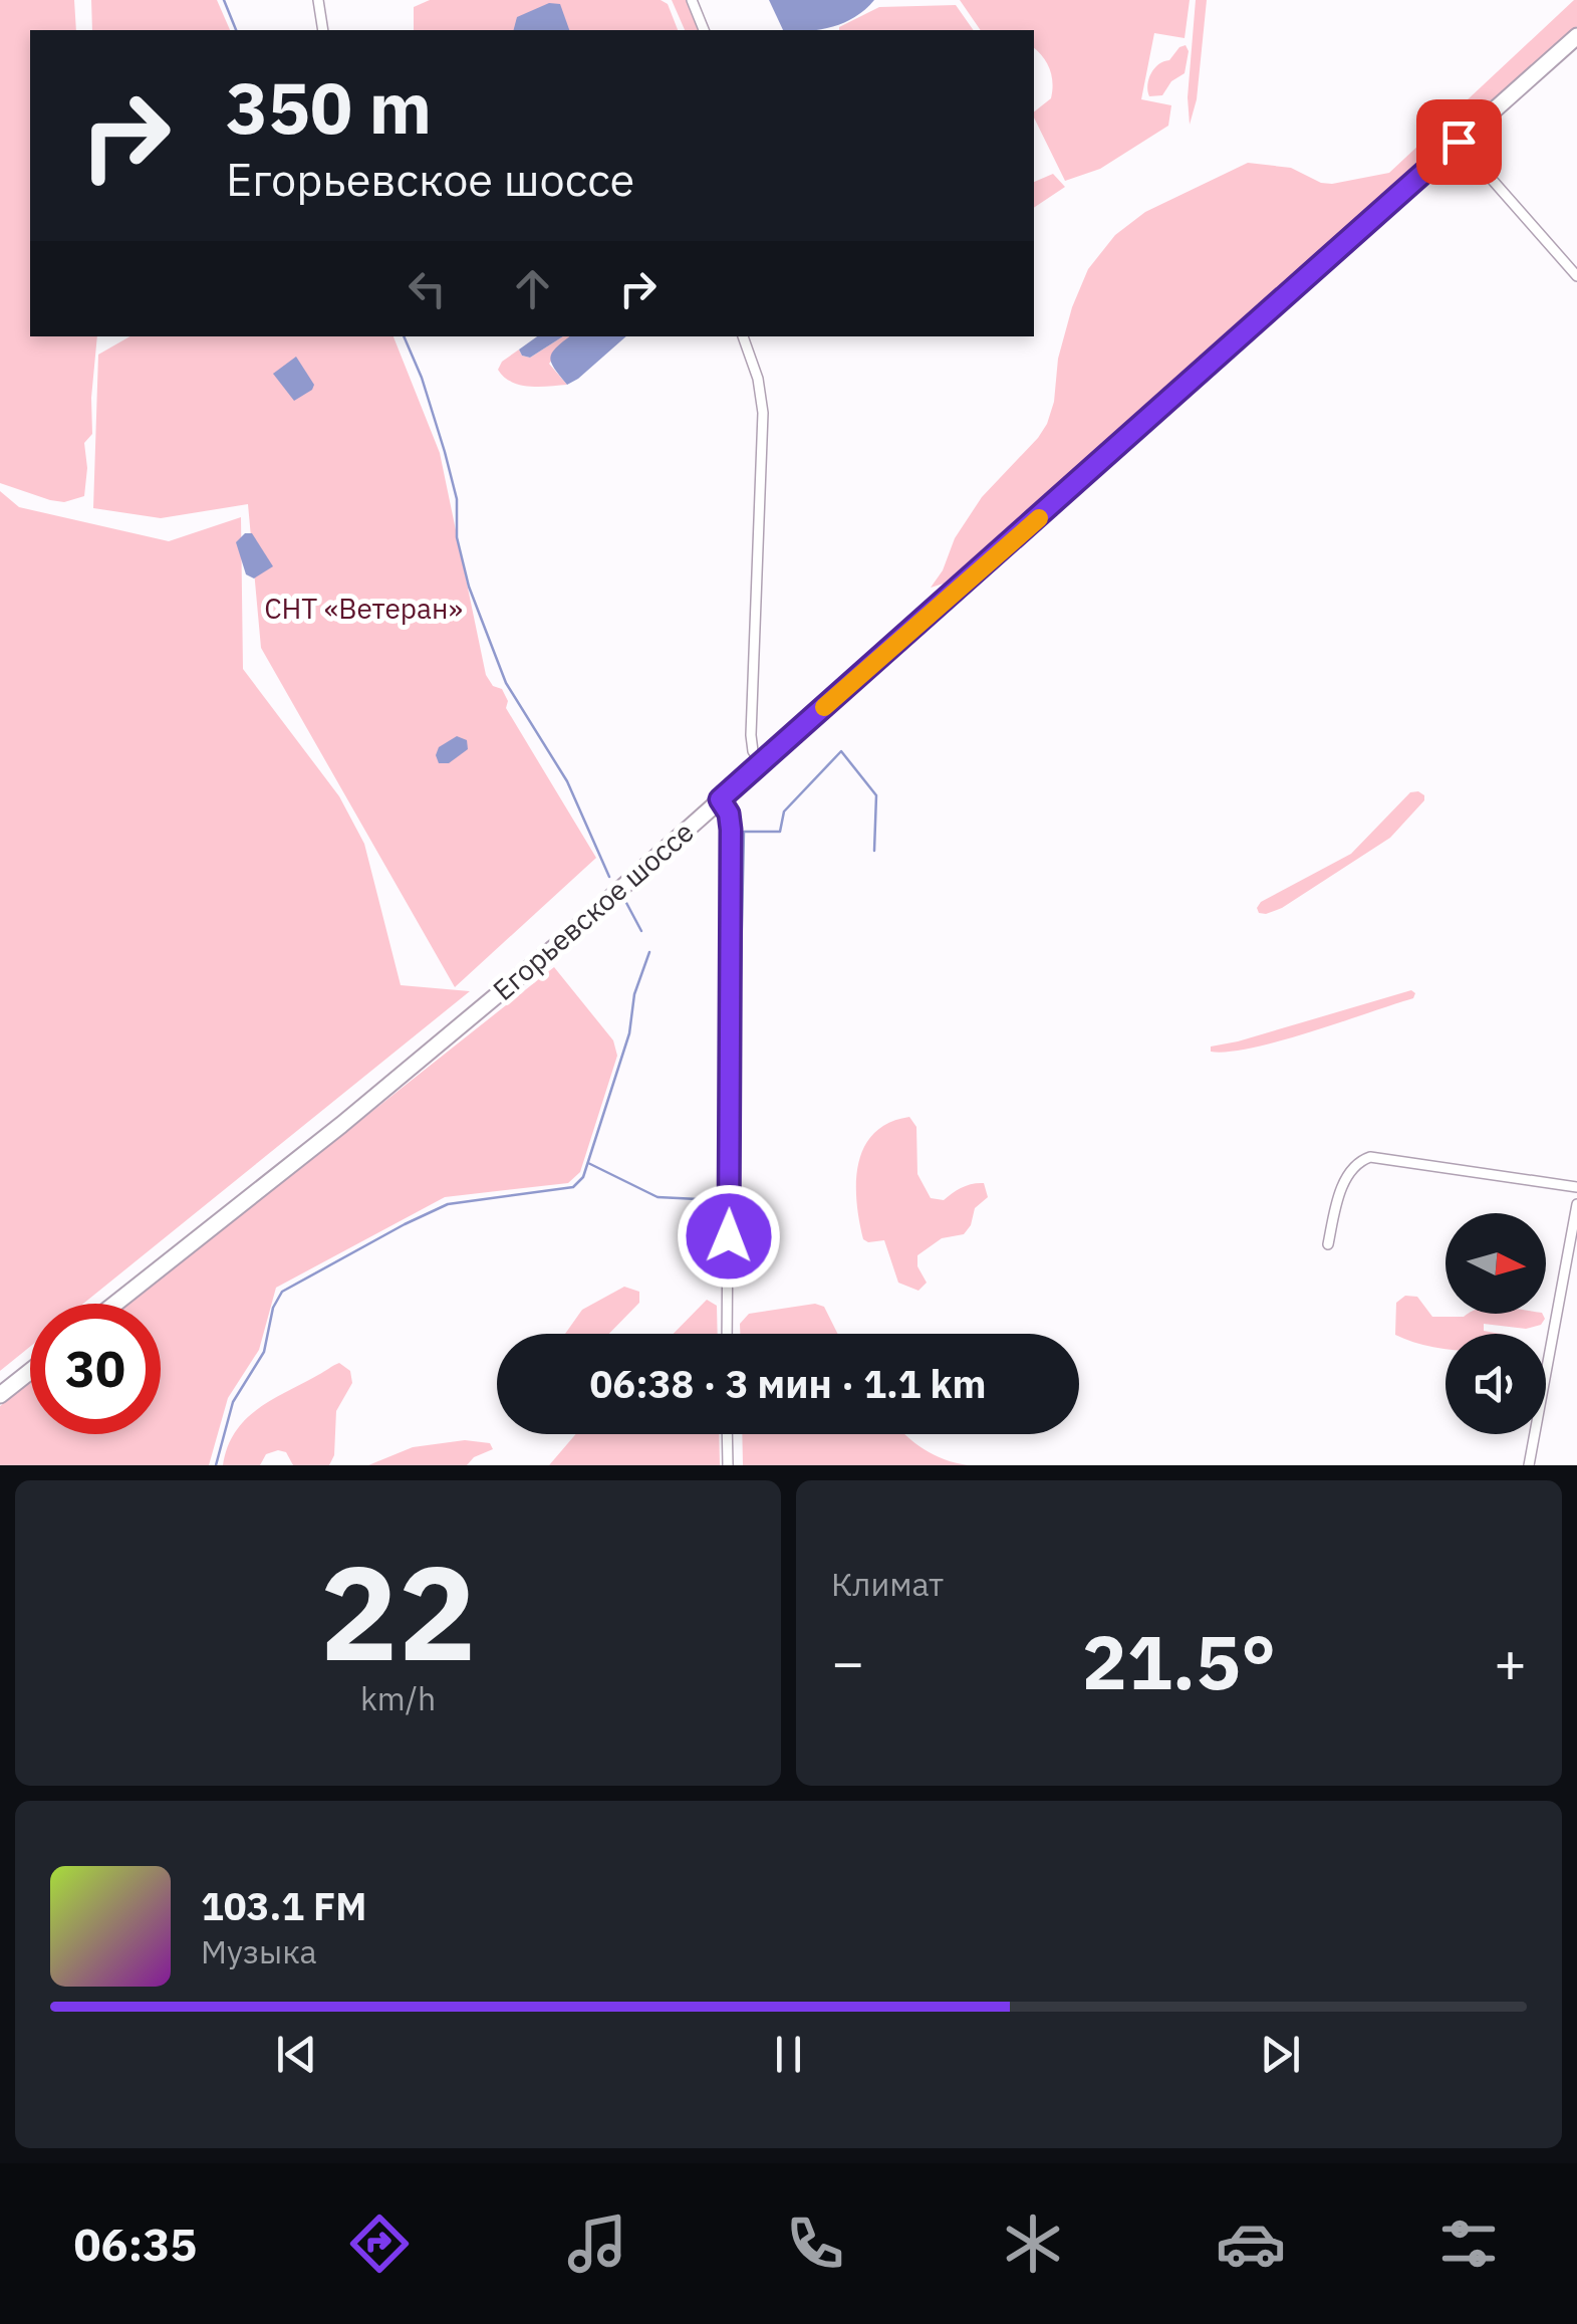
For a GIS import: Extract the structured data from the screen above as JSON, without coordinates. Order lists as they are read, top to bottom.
{
  "streets": {
    "main road": ["Егорьевское шоссе"]
  },
  "parks": ["СНТ «Ветеран»"],
  "north": "right",
  "page": {
    "turn": ["350 m", "Егорьевское шоссе"],
    "limit": "30",
    "trip": "06:38 · 3 мин · 1.1 km",
    "tile": [
      ["22", "km/h"],
      "Климат"
    ],
    "heat": ["−", "21.5°", "+"],
    "song": ["103.1 FM", "Музыка"],
    "tabs": "06:35"
  }
}
